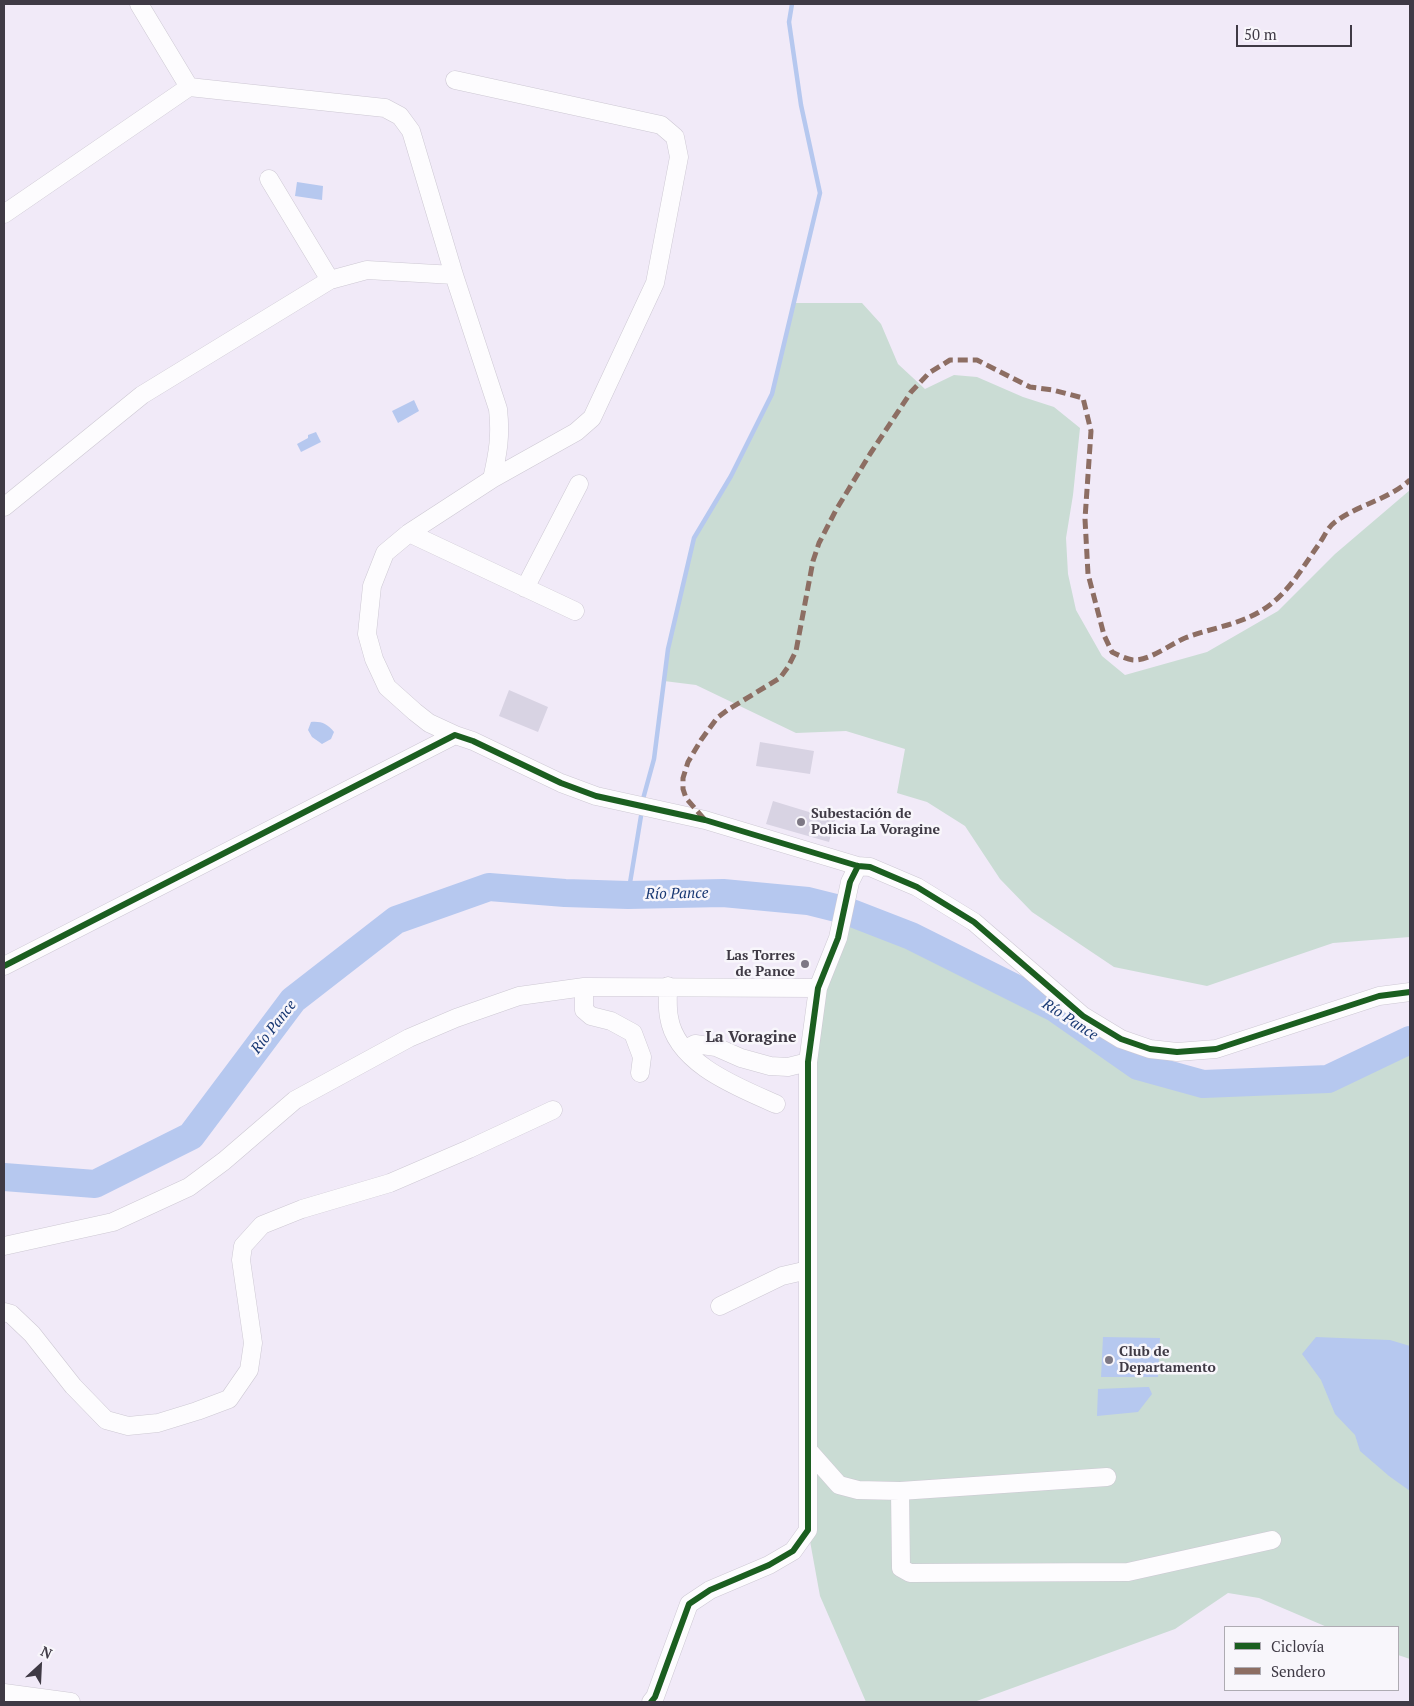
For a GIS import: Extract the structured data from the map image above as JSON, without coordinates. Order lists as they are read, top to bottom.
{
  "districts": ["La Voragine"],
  "water": ["Río Pance"],
  "places": ["Subestación de Policia La Voragine", "Las Torres de Pance", "Club de Departamento"],
  "legend": ["Ciclovía", "Sendero"],
  "scale_bar": "50 m",
  "north": "top right"
}
